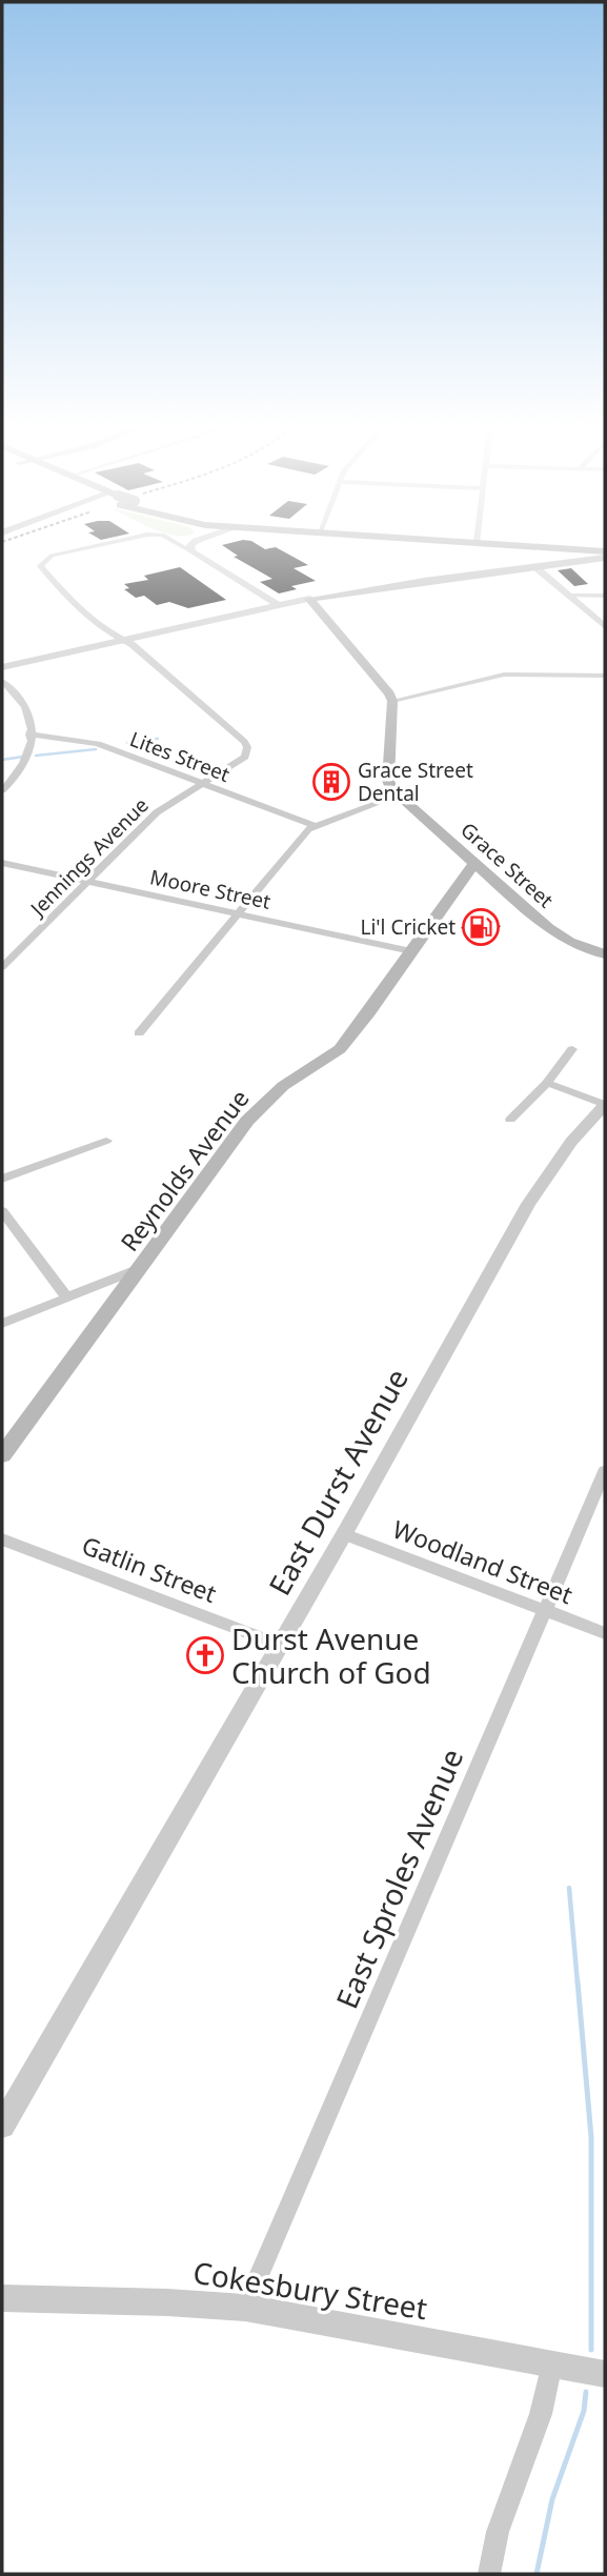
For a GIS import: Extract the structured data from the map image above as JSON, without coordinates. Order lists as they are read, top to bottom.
{
  "streets": {
    "main road": ["Grace Street", "Reynolds Avenue"],
    "street": [
      "Lites Street",
      "Jennings Avenue",
      "Moore Street",
      "East Durst Avenue",
      "Woodland Street",
      "Gatlin Street",
      "East Sproles Avenue",
      "Cokesbury Street"
    ]
  },
  "crossings": [
    ["Lites Street", "Jennings Avenue"],
    ["Jennings Avenue", "Moore Street"],
    ["Grace Street", "Reynolds Avenue"],
    ["Moore Street", "Reynolds Avenue"],
    ["East Durst Avenue", "Woodland Street"],
    ["East Durst Avenue", "Gatlin Street"],
    ["Woodland Street", "East Sproles Avenue"],
    ["East Sproles Avenue", "Cokesbury Street"]
  ],
  "places": {
    "building": ["Grace Street Dental"],
    "fuel station": ["Li'l Cricket"],
    "church": ["Durst Avenue Church of God"]
  }
}
